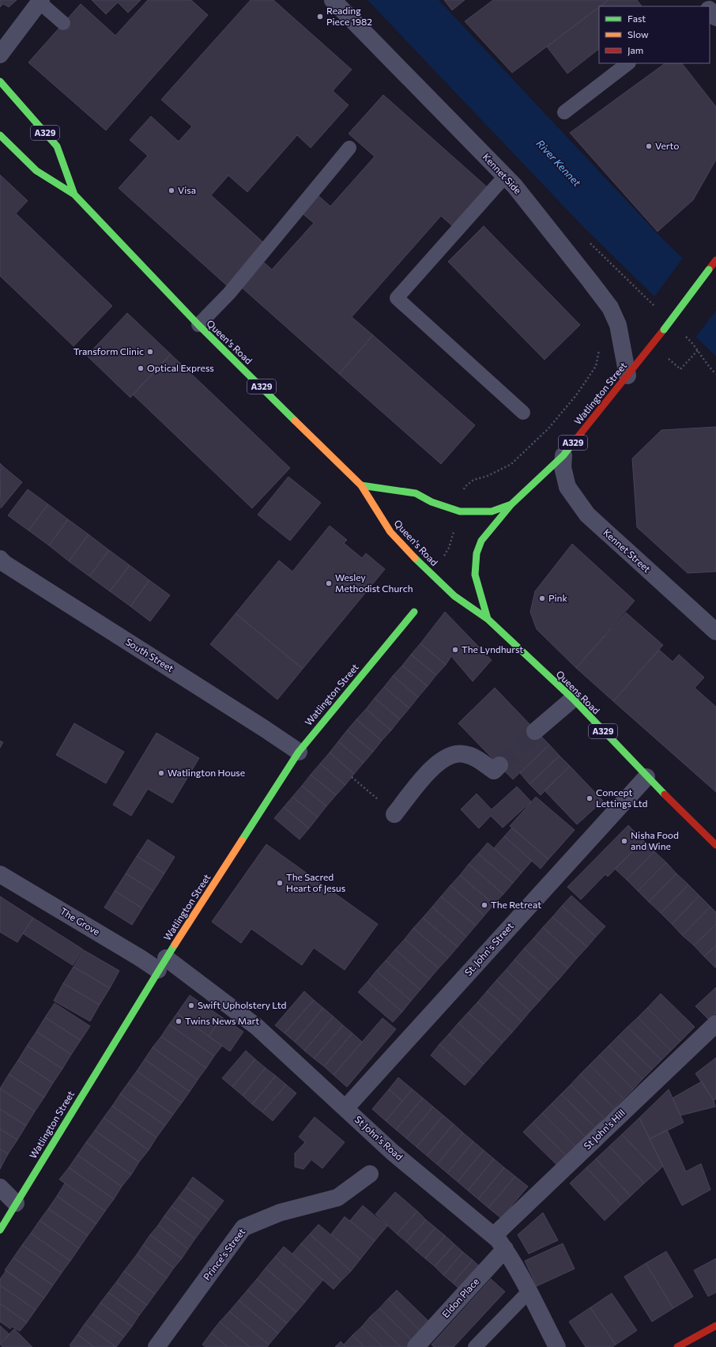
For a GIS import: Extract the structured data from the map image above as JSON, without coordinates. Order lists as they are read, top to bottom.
{
  "streets": {
    "main road": [
      "A329",
      "Queen's Road",
      "Watlington Street",
      "Queens Road"
    ],
    "street": [
      "Kennet Side",
      "Kennet Street",
      "South Street",
      "The Grove",
      "St. John's Street",
      "St John's Hill",
      "St John's Road",
      "Prince's Street",
      "Eldon Place"
    ]
  },
  "crossings": [
    ["A329", "Queen's Road"],
    ["A329", "Watlington Street"],
    ["Kennet Side", "Watlington Street"],
    ["Queen's Road", "Queens Road"],
    ["Watlington Street", "Kennet Street"],
    ["Watlington Street", "South Street"],
    ["Watlington Street", "Queens Road"],
    ["Watlington Street", "The Grove"],
    ["Watlington Street", "St John's Road"],
    ["Queens Road", "St. John's Street"],
    ["The Grove", "St John's Road"],
    ["St. John's Street", "St John's Road"],
    ["St John's Hill", "St John's Road"],
    ["St John's Road", "Eldon Place"]
  ],
  "water": ["River Kennet"],
  "places": [
    "Reading Piece 1982",
    "Verto",
    "Visa",
    "Transform Clinic",
    "Optical Express",
    "Wesley Methodist Church",
    "Pink",
    "The Lyndhurst",
    "Watlington House",
    "Concept Lettings Ltd",
    "Nisha Food and Wine",
    "The Sacred Heart of Jesus",
    "The Retreat",
    "Swift Upholstery Ltd",
    "Twins News Mart"
  ],
  "legend": ["Fast", "Slow", "Jam"]
}
